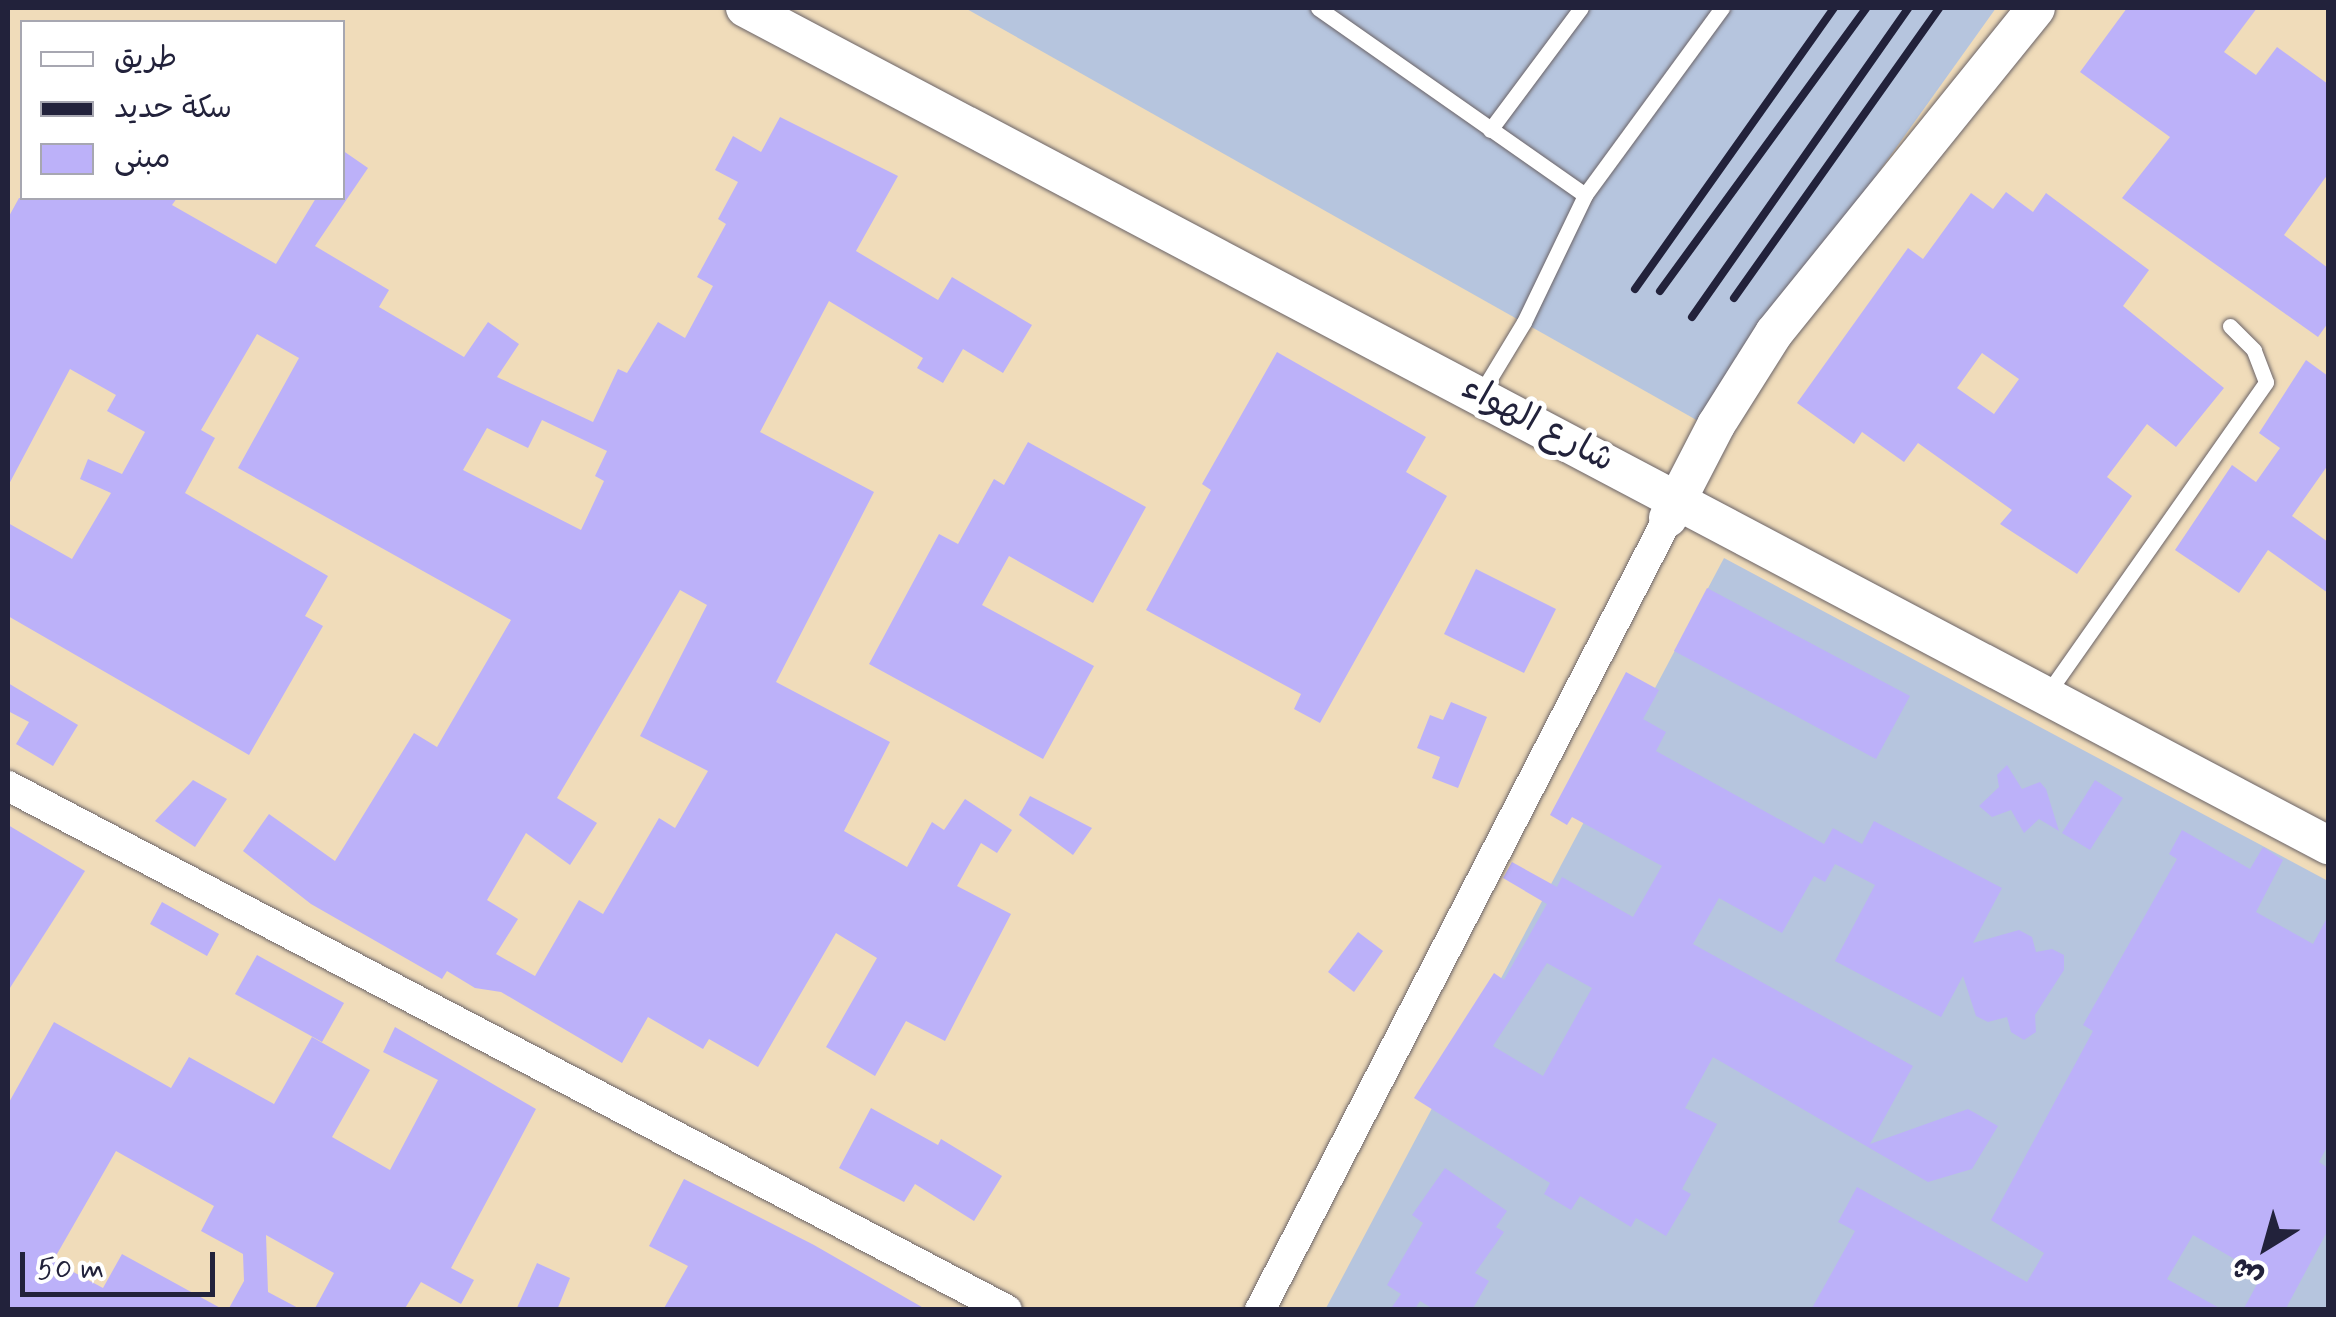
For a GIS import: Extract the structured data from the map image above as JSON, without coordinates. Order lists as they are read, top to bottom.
{
  "streets": {
    "street": ["شارع الهواء"]
  },
  "legend": ["طريق", "سكة حديد", "مبنى"],
  "scale_bar": "50 m",
  "north": "bottom left"
}
